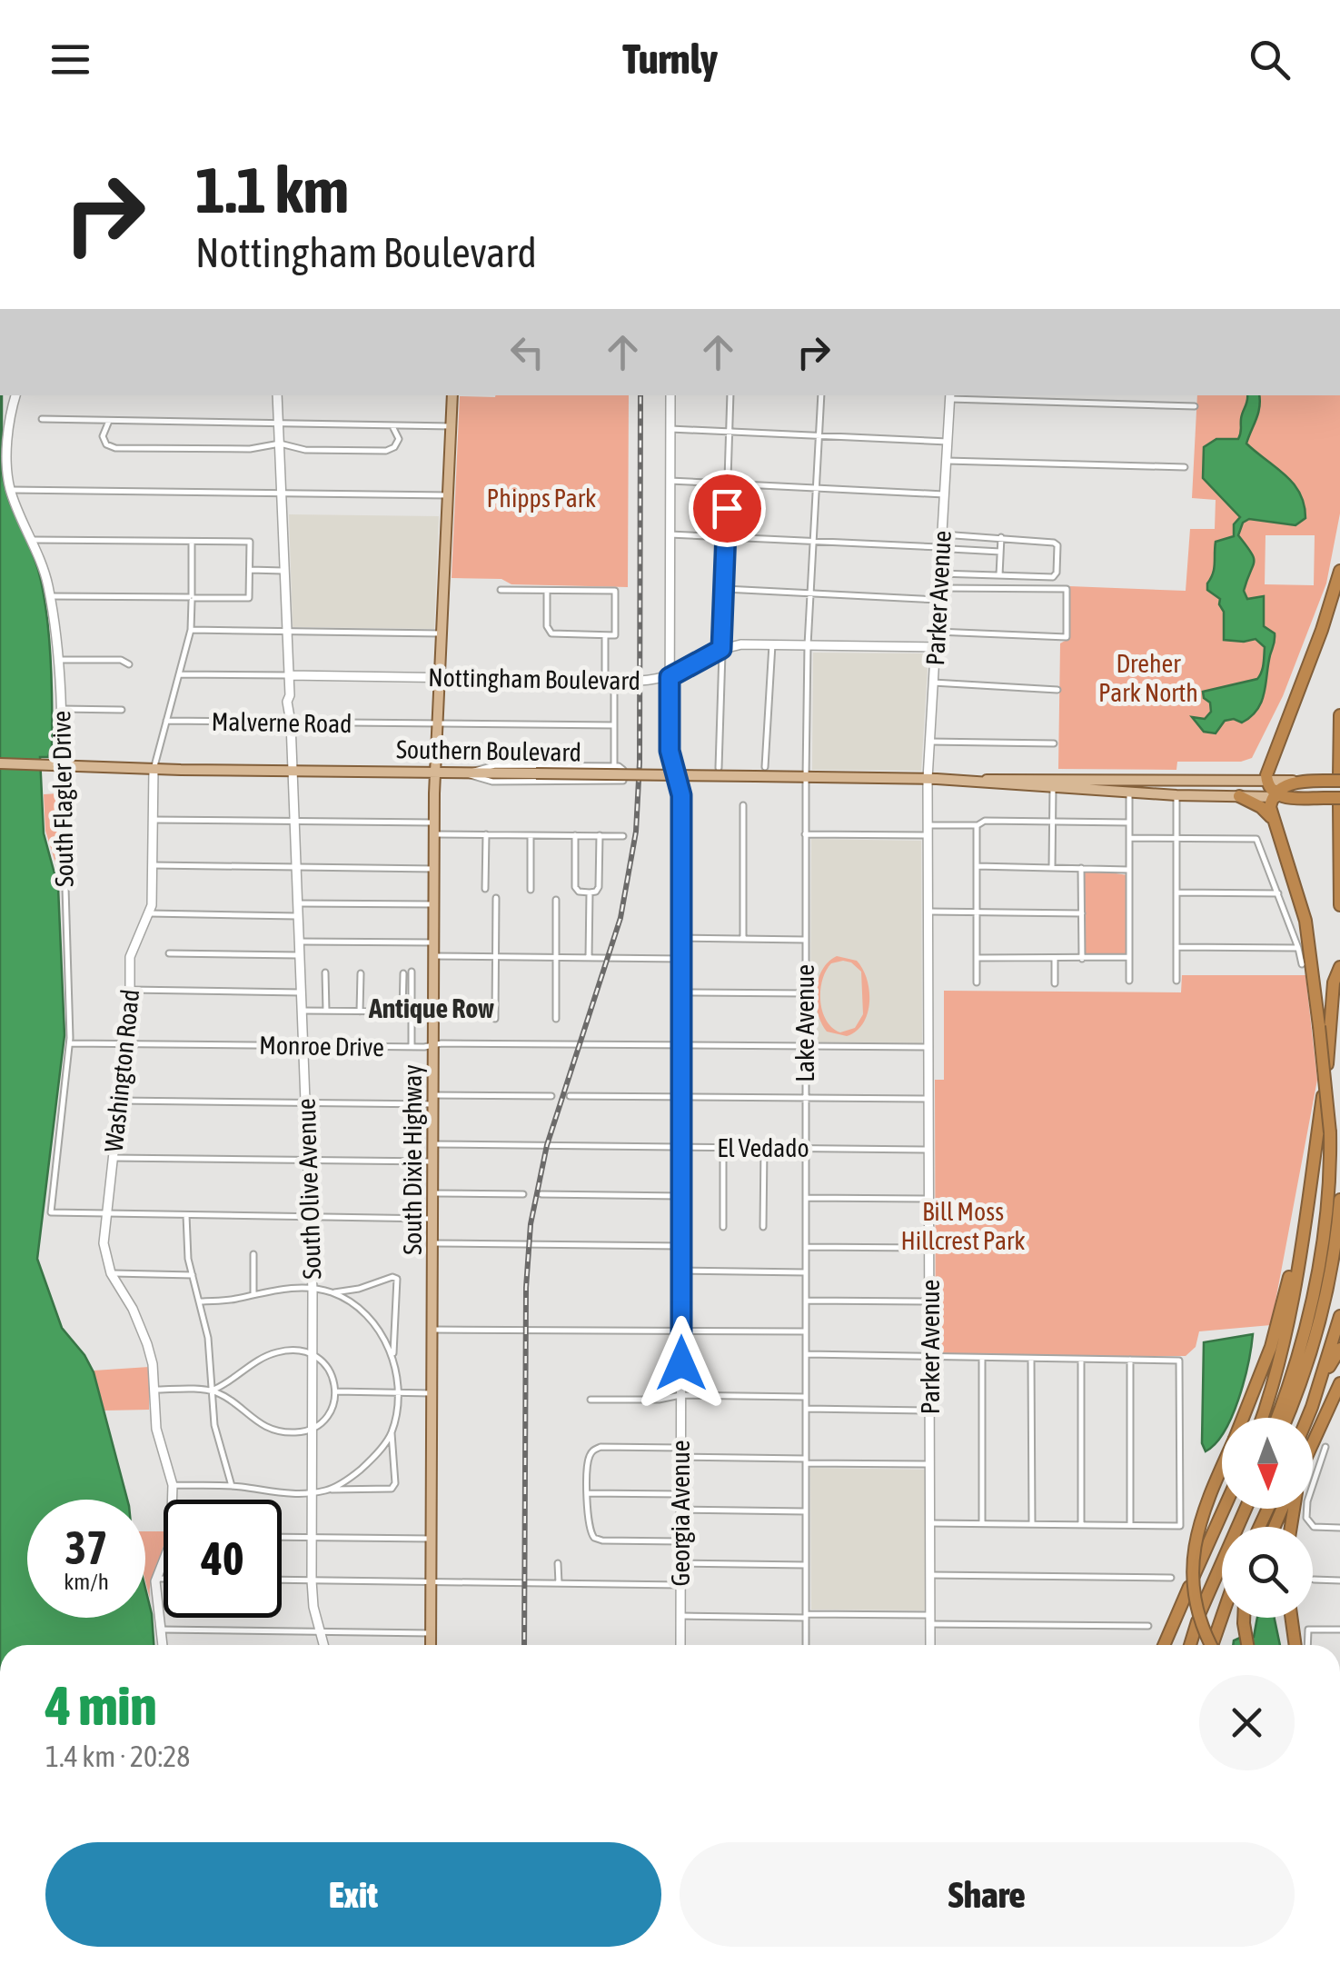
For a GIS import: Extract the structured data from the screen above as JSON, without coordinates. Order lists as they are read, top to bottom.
{
  "streets": {
    "highway": ["Southern Boulevard"],
    "main road": ["South Dixie Highway"],
    "street": [
      "Parker Avenue",
      "Nottingham Boulevard",
      "Malverne Road",
      "South Flagler Drive",
      "Lake Avenue",
      "Monroe Drive",
      "Washington Road",
      "El Vedado",
      "South Olive Avenue",
      "Georgia Avenue"
    ]
  },
  "crossings": [
    ["Parker Avenue", "Nottingham Boulevard"],
    ["Parker Avenue", "Southern Boulevard"],
    ["Parker Avenue", "Monroe Drive"],
    ["Parker Avenue", "El Vedado"],
    ["Nottingham Boulevard", "Lake Avenue"],
    ["Nottingham Boulevard", "Washington Road"],
    ["Nottingham Boulevard", "South Dixie Highway"],
    ["Nottingham Boulevard", "South Olive Avenue"],
    ["Nottingham Boulevard", "Georgia Avenue"],
    ["Malverne Road", "Washington Road"],
    ["Malverne Road", "South Dixie Highway"],
    ["Malverne Road", "South Olive Avenue"],
    ["Southern Boulevard", "South Flagler Drive"],
    ["Southern Boulevard", "Lake Avenue"],
    ["Southern Boulevard", "Washington Road"],
    ["Southern Boulevard", "South Dixie Highway"],
    ["Southern Boulevard", "South Olive Avenue"],
    ["South Flagler Drive", "Monroe Drive"],
    ["South Flagler Drive", "Washington Road"],
    ["Lake Avenue", "Monroe Drive"],
    ["Lake Avenue", "El Vedado"],
    ["Monroe Drive", "Washington Road"],
    ["Monroe Drive", "South Dixie Highway"],
    ["Monroe Drive", "South Olive Avenue"],
    ["Monroe Drive", "Georgia Avenue"],
    ["El Vedado", "South Dixie Highway"],
    ["El Vedado", "Georgia Avenue"]
  ],
  "districts": ["Antique Row"],
  "parks": ["Phipps Park", "Dreher Park North", "Bill Moss Hillcrest Park"],
  "north": "bottom",
  "page": {
    "header": "Turnly",
    "turn": ["1.1 km", "Nottingham Boulevard"],
    "speed": "37 km/h",
    "limit": "40",
    "heading": ["4 min", "1.4 km · 20:28"],
    "buttons": ["Exit", "Share"]
  }
}
